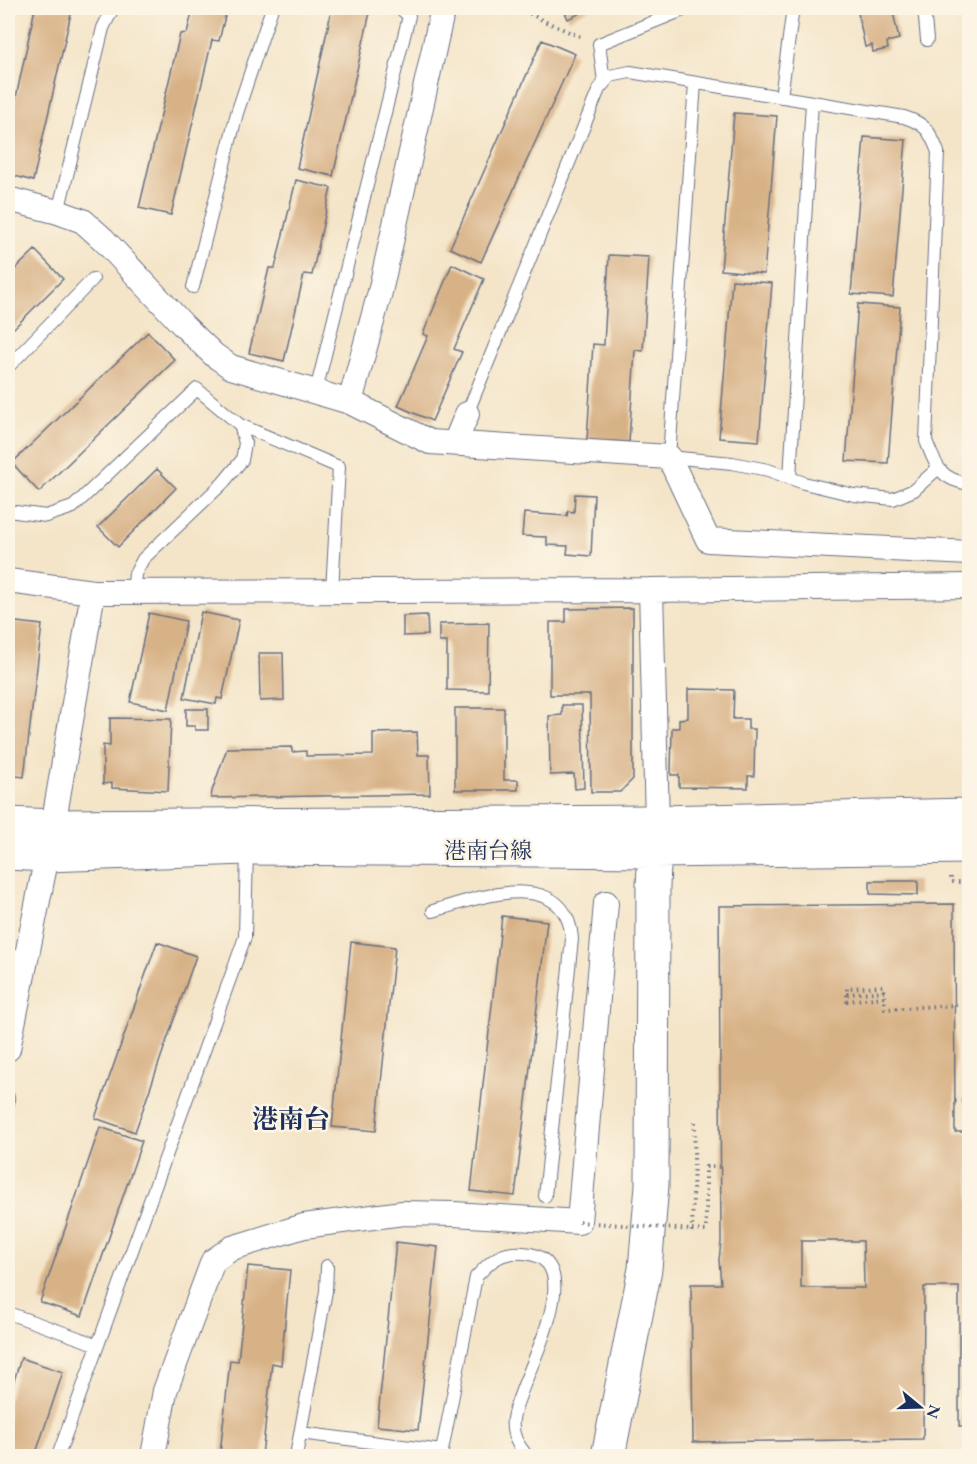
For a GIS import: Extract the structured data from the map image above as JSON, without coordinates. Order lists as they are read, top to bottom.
{
  "streets": {
    "street": ["港南台線"]
  },
  "districts": ["港南台"],
  "north": "right"
}
